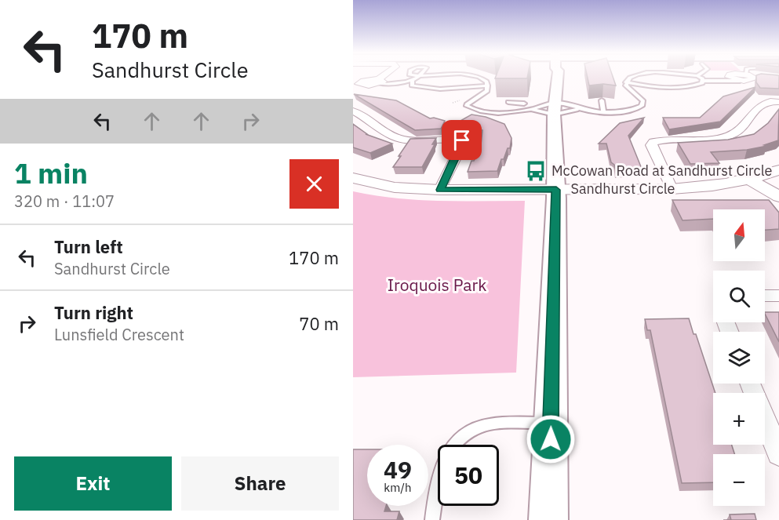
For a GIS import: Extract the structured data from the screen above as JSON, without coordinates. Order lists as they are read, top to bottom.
{
  "streets": {
    "street": ["Sandhurst Circle"]
  },
  "parks": ["Iroquois Park"],
  "places": {
    "bus stop": ["McCowan Road at Sandhurst Circle"]
  },
  "north": "top",
  "page": {
    "turn": ["170 m", "Sandhurst Circle"],
    "heading": ["1 min", "320 m · 11:07"],
    "map_buttons": ["+", "−"],
    "list": [
      {
        "name": "Turn left",
        "note": "Sandhurst Circle",
        "value": "170 m"
      },
      {
        "name": "Turn right",
        "note": "Lunsfield Crescent",
        "value": "70 m"
      }
    ],
    "speed": "49 km/h",
    "limit": "50",
    "buttons": ["Exit", "Share"]
  }
}
